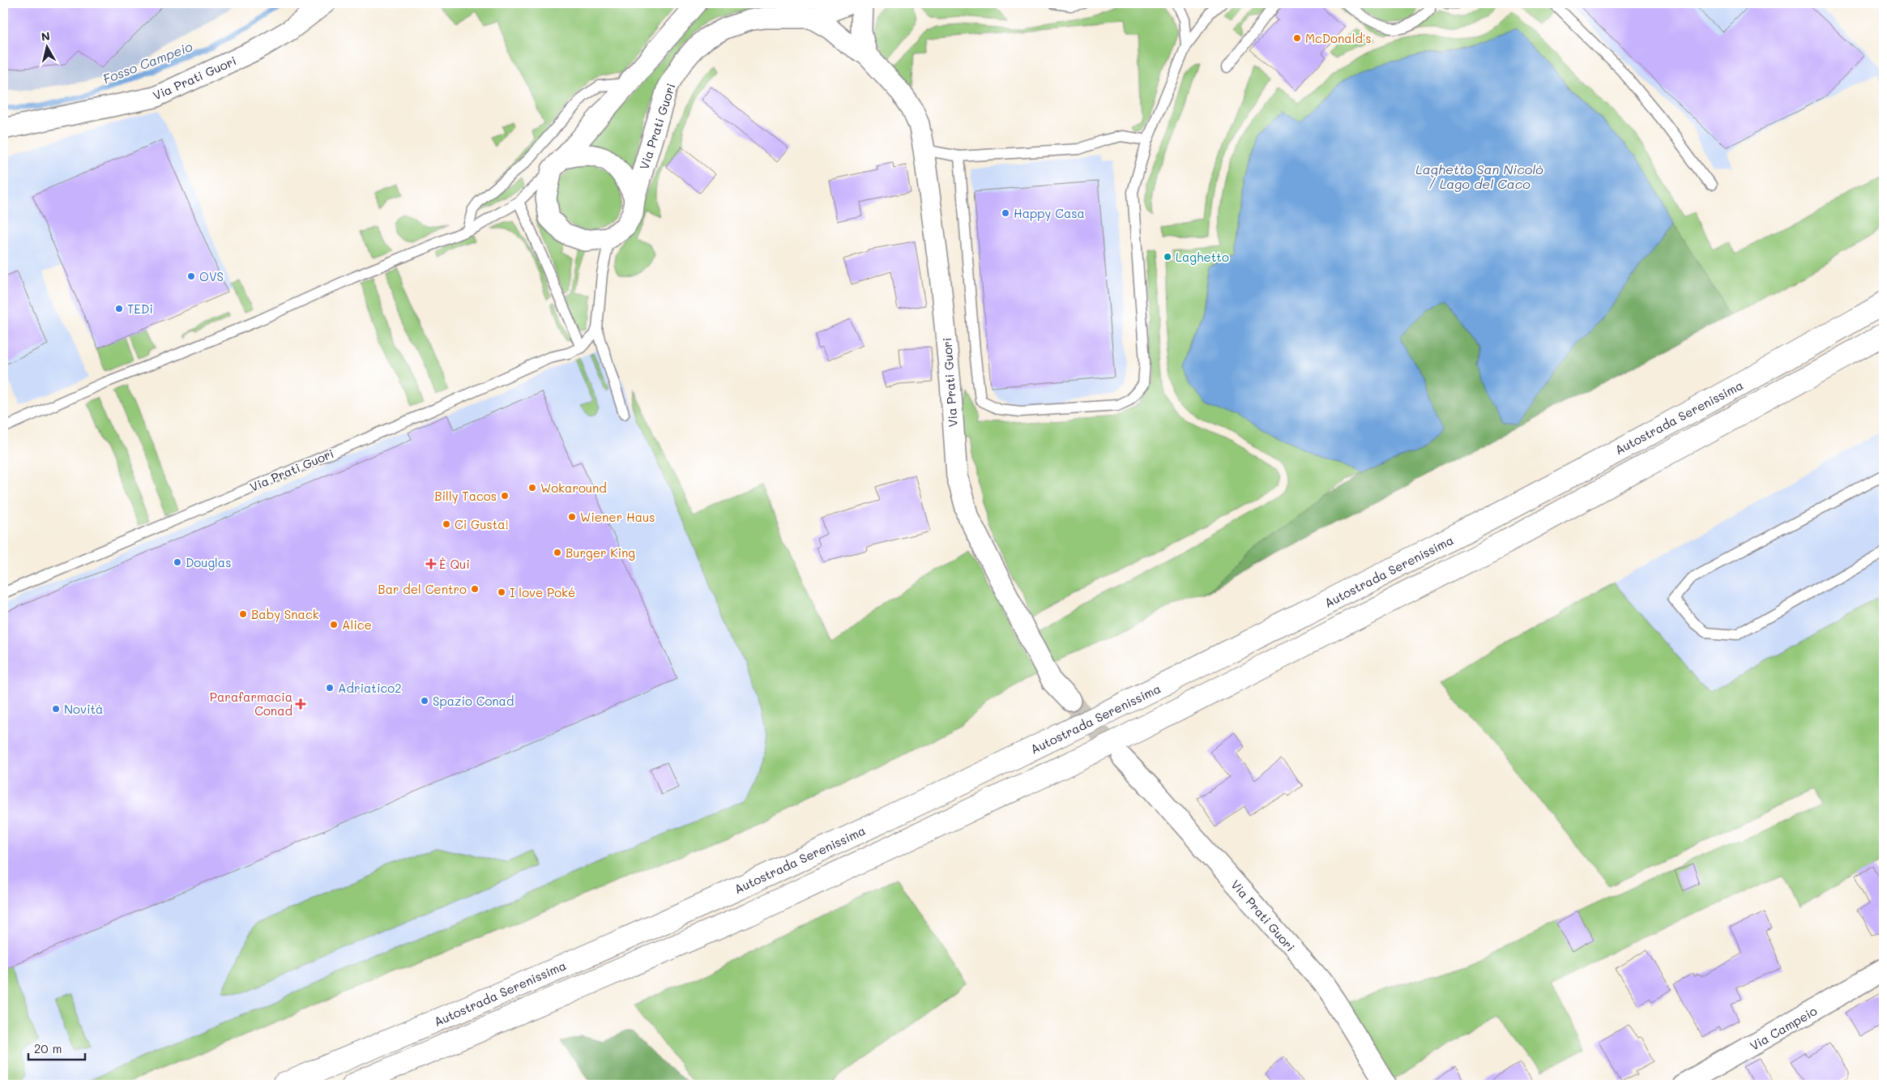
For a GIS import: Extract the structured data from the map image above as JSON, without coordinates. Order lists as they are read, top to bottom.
{
  "streets": {
    "highway": ["Autostrada Serenissima"],
    "street": ["Via Prati Guori", "Via Campeio"]
  },
  "water": ["Fosso Campeio", "Laghetto San Nicolò / Lago del Caco"],
  "places": {
    "other": [
      "McDonald's",
      "Happy Casa",
      "Laghetto",
      "OVS",
      "TEDi",
      "Wokaround",
      "Billy Tacos",
      "Wiener Haus",
      "Ci Gusta!",
      "Burger King",
      "Douglas",
      "Bar del Centro",
      "I love Poké",
      "Baby Snack",
      "Alice",
      "Adriatico2",
      "Spazio Conad",
      "Novità"
    ],
    "health": ["È Qui", "Parafarmacia Conad"]
  },
  "scale_bar": "20 m",
  "north": "top"
}
